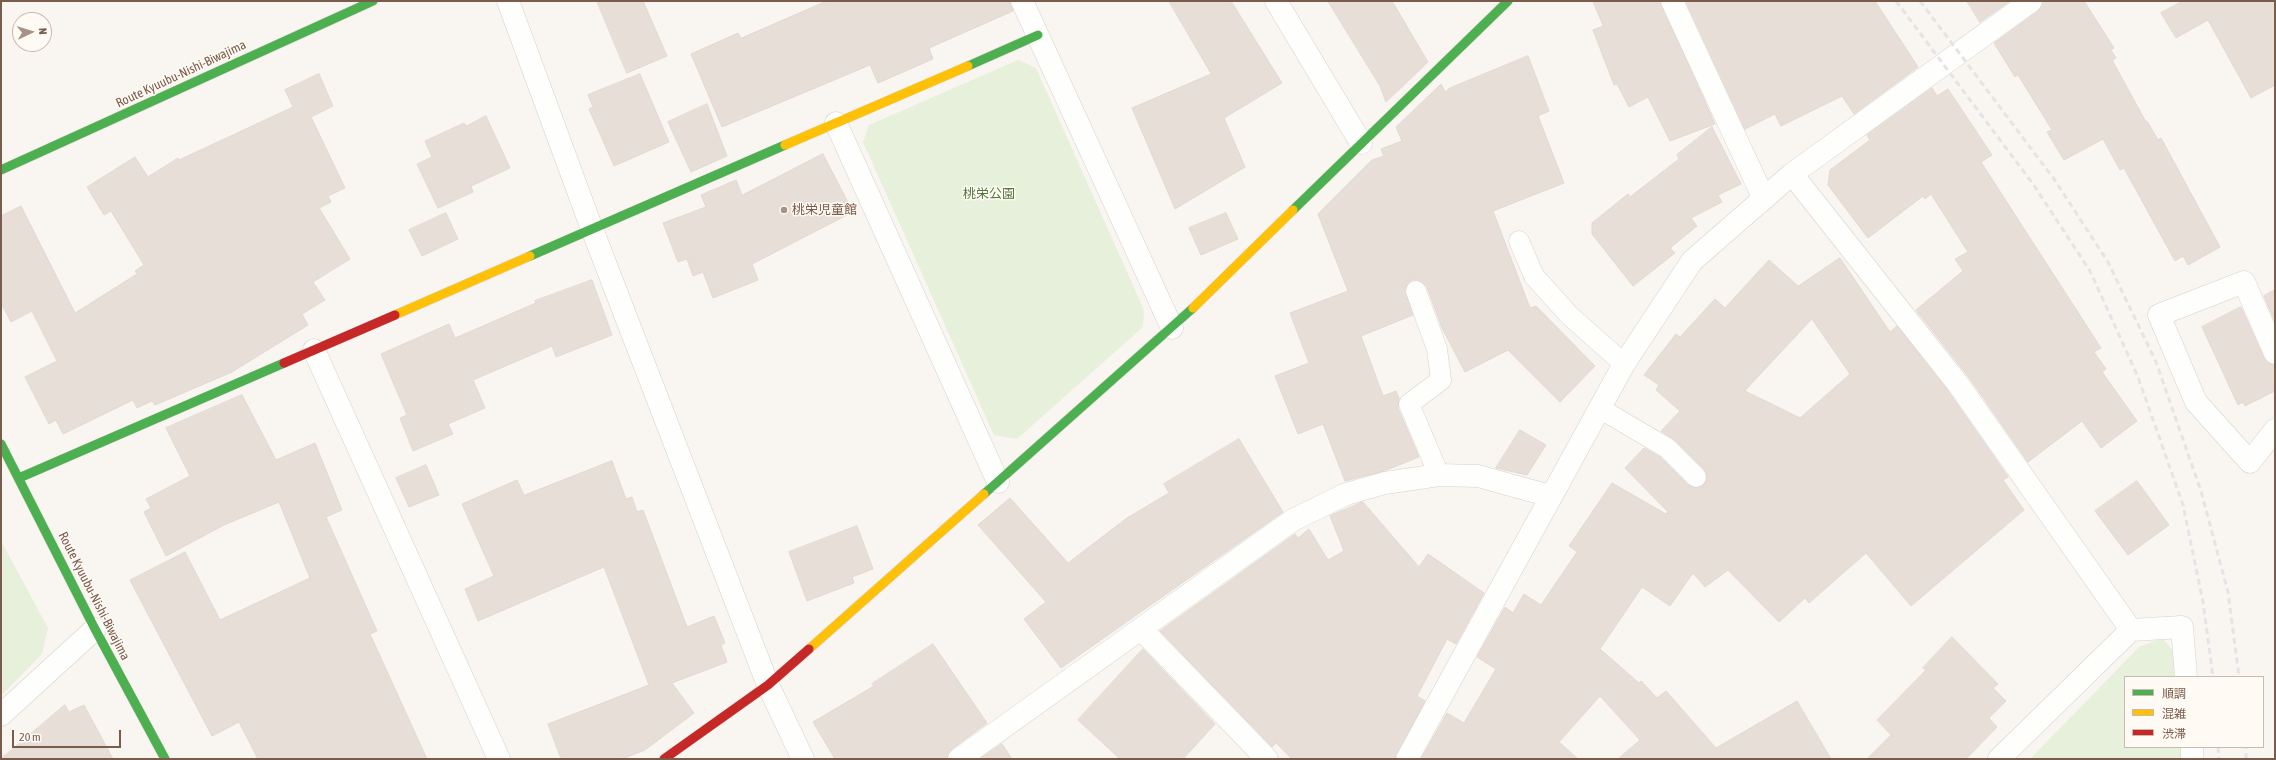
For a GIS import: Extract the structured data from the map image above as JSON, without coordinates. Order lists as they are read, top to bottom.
{
  "streets": {
    "street": ["Route Kyuubu-Nishi-Biwajima"]
  },
  "parks": ["桃栄公園"],
  "places": ["桃栄児童館"],
  "legend": ["順調", "混雑", "渋滞"],
  "scale_bar": "20 m",
  "north": "right"
}
